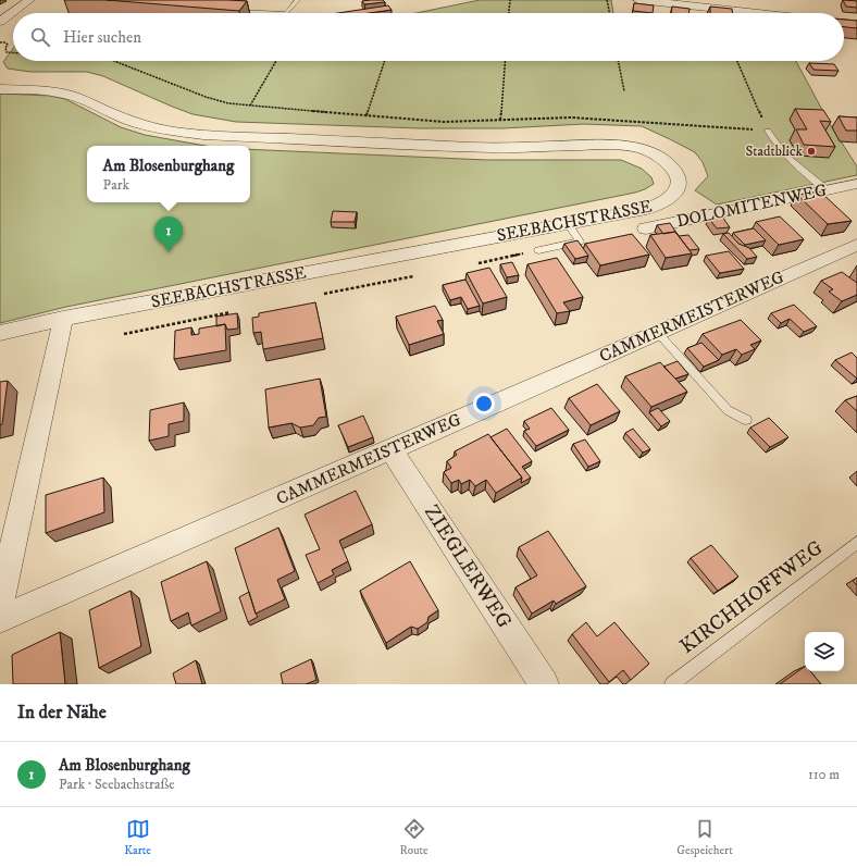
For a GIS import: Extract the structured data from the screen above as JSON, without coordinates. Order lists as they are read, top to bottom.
{
  "streets": {
    "street": [
      "DOLOMITENWEG",
      "SEEBACHSTRASSE",
      "CAMMERMEISTERWEG",
      "ZIEGLERWEG"
    ],
    "lane": ["KIRCHHOFFWEG"]
  },
  "crossings": [
    ["CAMMERMEISTERWEG", "ZIEGLERWEG"]
  ],
  "places": ["Stadtblick"],
  "page": {
    "search": "Hier suchen",
    "popup": ["Am Blosenburghang", "Park"],
    "pins": "1",
    "heading": "In der Nähe",
    "list": [
      {
        "mark": "1",
        "name": "Am Blosenburghang",
        "note": "Park · Seebachstraße",
        "value": "110 m"
      }
    ],
    "nav": ["Karte", "Route", "Gespeichert"]
  }
}
